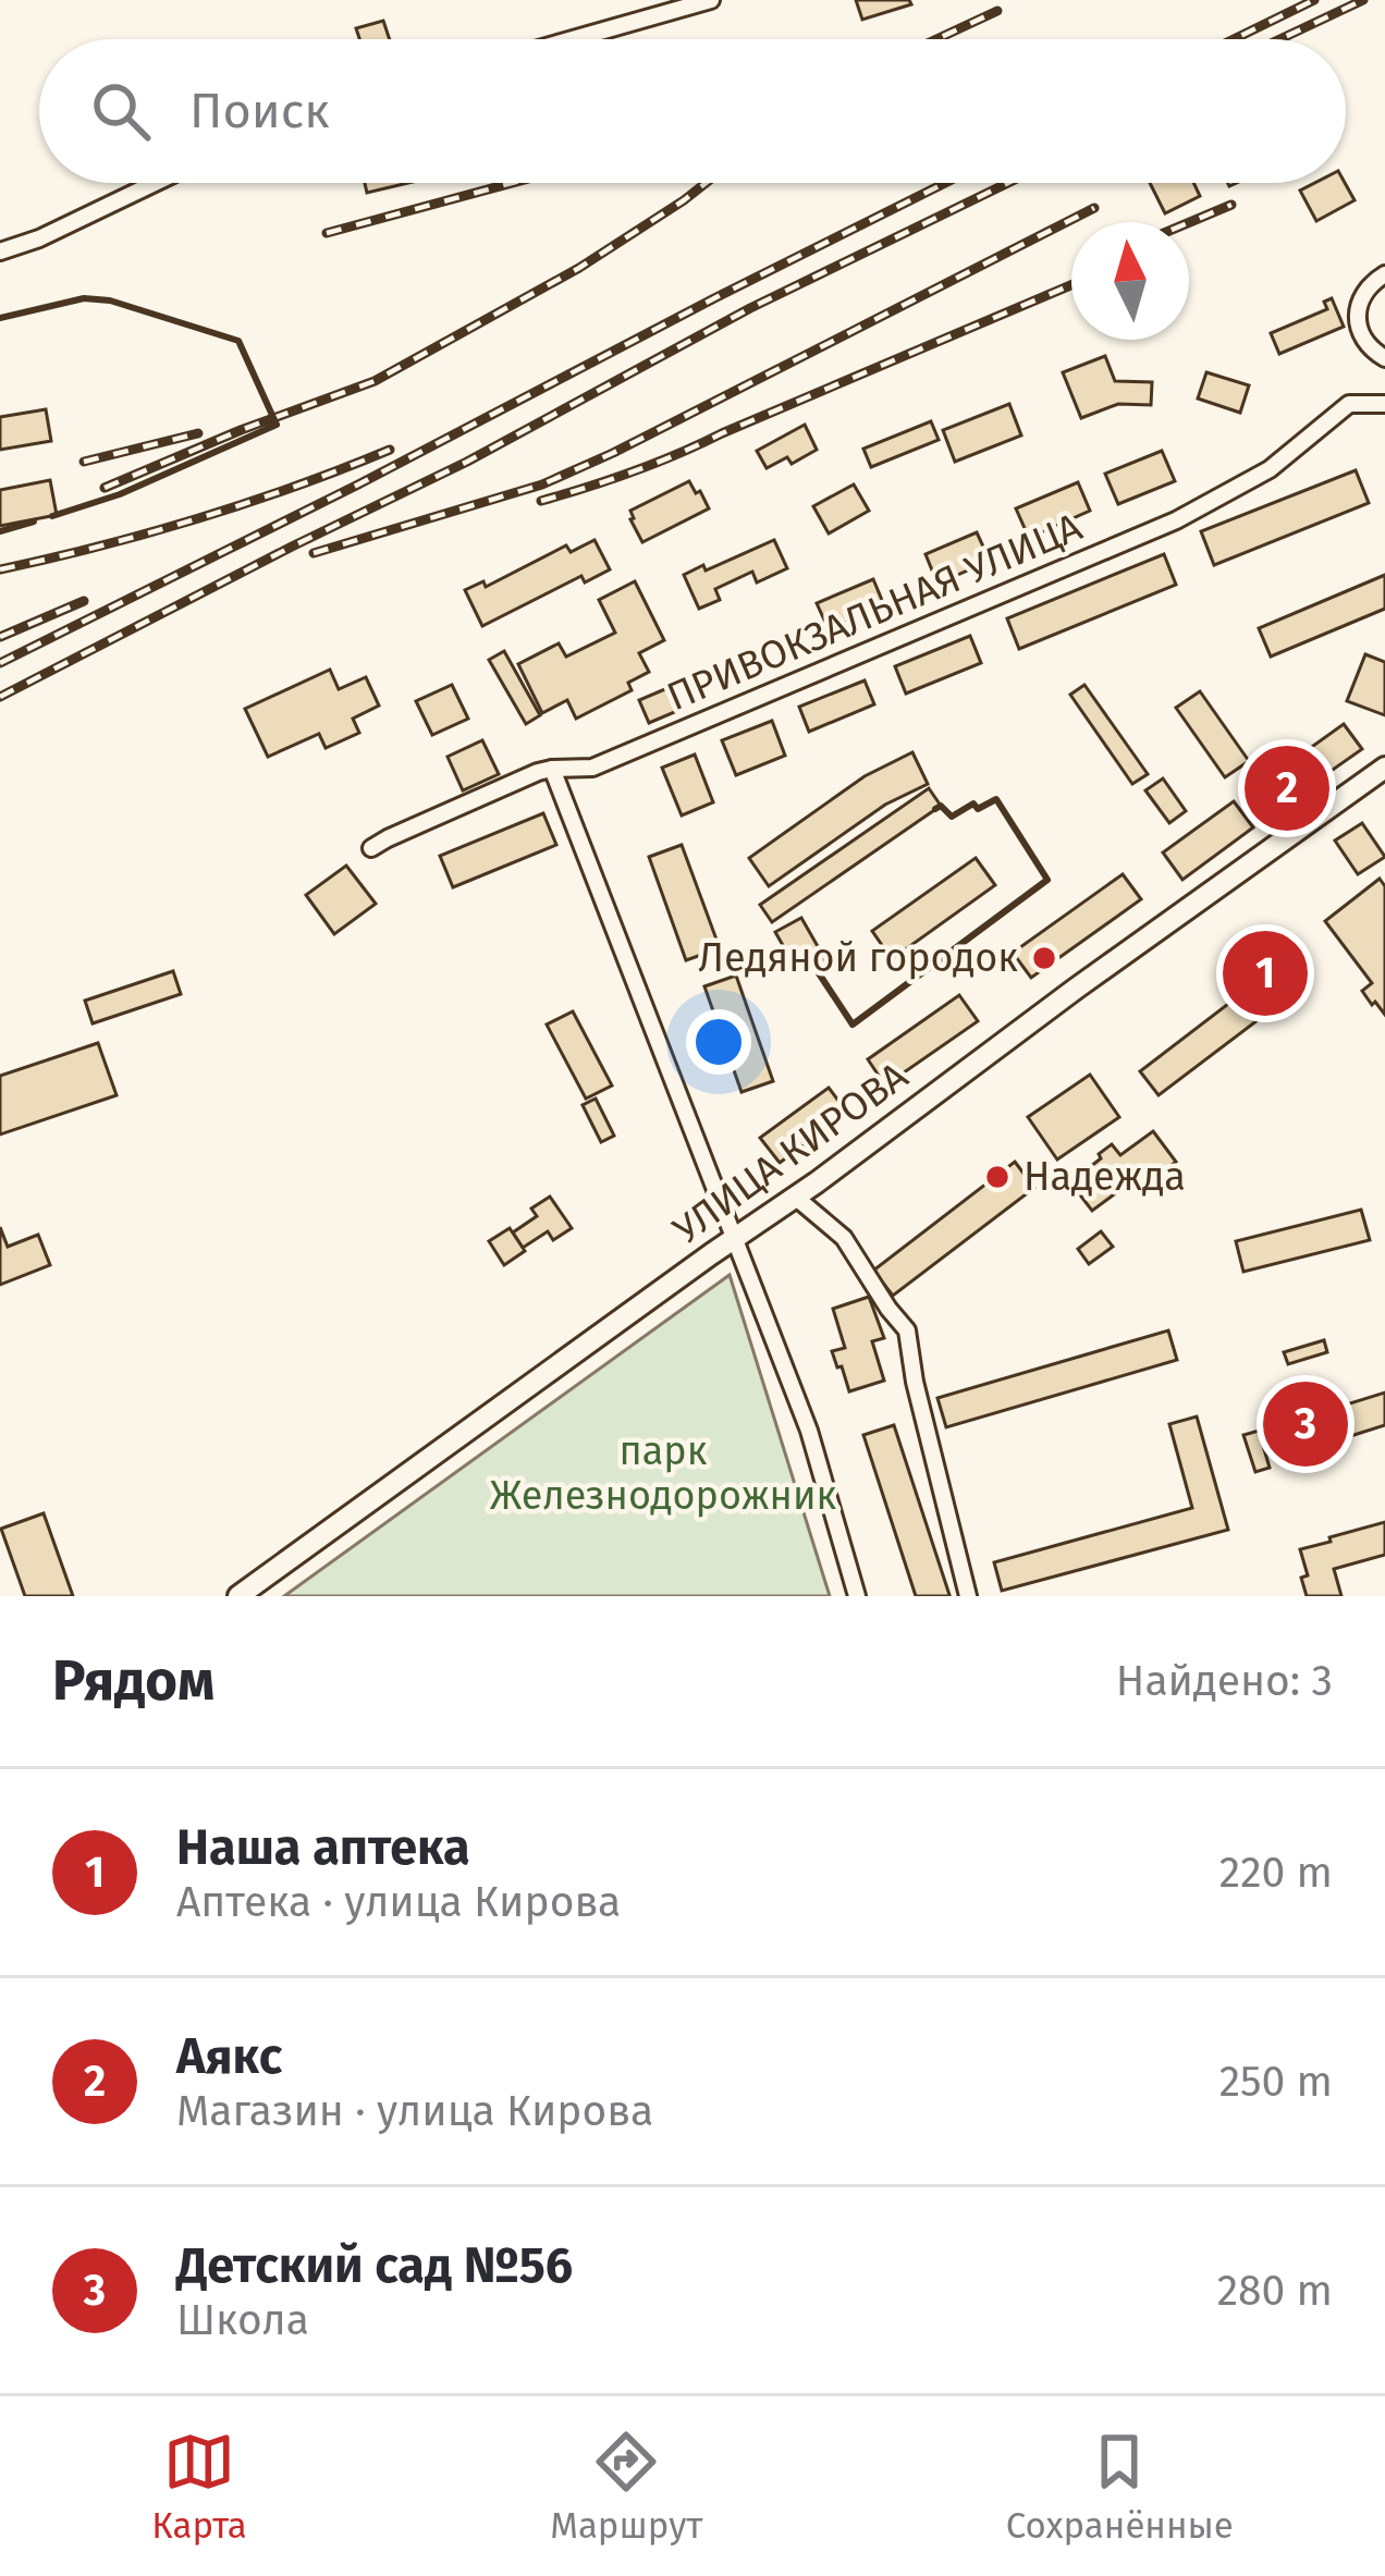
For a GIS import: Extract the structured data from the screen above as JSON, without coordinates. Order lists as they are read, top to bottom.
{
  "streets": {
    "main road": ["УЛИЦА КИРОВА"],
    "street": ["ПРИВОКЗАЛЬНАЯ УЛИЦА"]
  },
  "parks": ["парк Железнодорожник"],
  "places": ["Ледяной городок", "Надежда"],
  "north": "top",
  "page": {
    "search": "Поиск",
    "pins": ["2", "1", "3"],
    "heading": ["Рядом", "Найдено: 3"],
    "list": [
      {
        "mark": "1",
        "name": "Наша аптека",
        "note": "Аптека · улица Кирова",
        "value": "220 m"
      },
      {
        "mark": "2",
        "name": "Аякс",
        "note": "Магазин · улица Кирова",
        "value": "250 m"
      },
      {
        "mark": "3",
        "name": "Детский сад №56",
        "note": "Школа",
        "value": "280 m"
      }
    ],
    "nav": ["Карта", "Маршрут", "Сохранённые"]
  }
}
